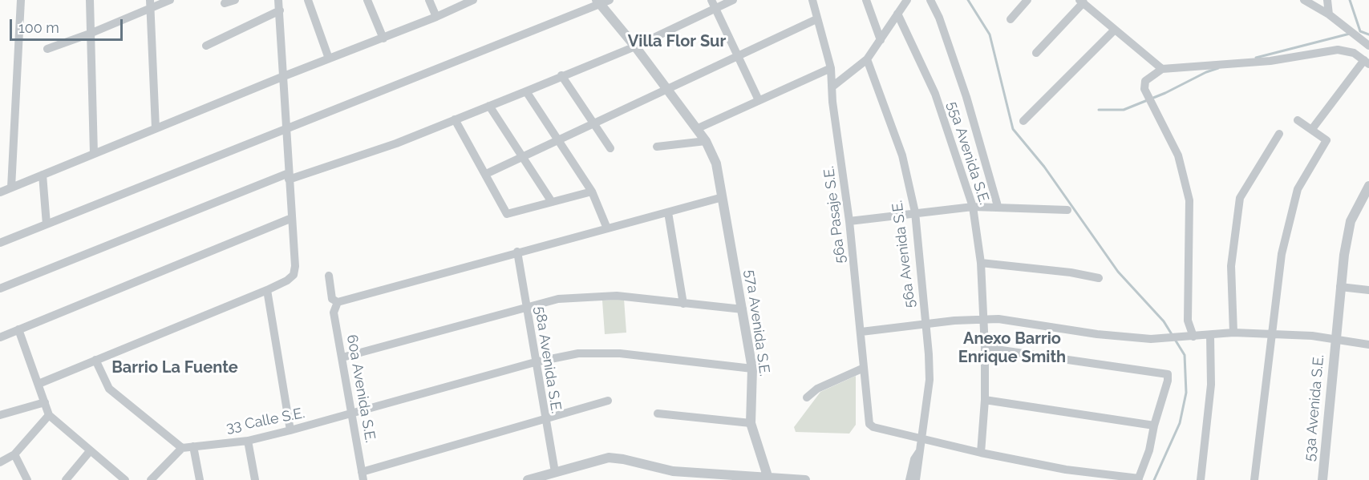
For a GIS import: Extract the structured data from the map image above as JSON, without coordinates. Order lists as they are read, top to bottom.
{
  "streets": {
    "street": [
      "55a Avenida S.E.",
      "56a Pasaje S.E.",
      "56a Avenida S.E.",
      "57a Avenida S.E.",
      "58a Avenida S.E.",
      "60a Avenida S.E.",
      "53a Avenida S.E.",
      "33 Calle S.E."
    ]
  },
  "crossings": [
    ["56a Pasaje S.E.", "56a Avenida S.E."],
    ["57a Avenida S.E.", "33 Calle S.E."],
    ["58a Avenida S.E.", "33 Calle S.E."],
    ["60a Avenida S.E.", "33 Calle S.E."]
  ],
  "districts": ["Villa Flor Sur", "Anexo Barrio Enrique Smith", "Barrio La Fuente"],
  "scale_bar": "100 m"
}
